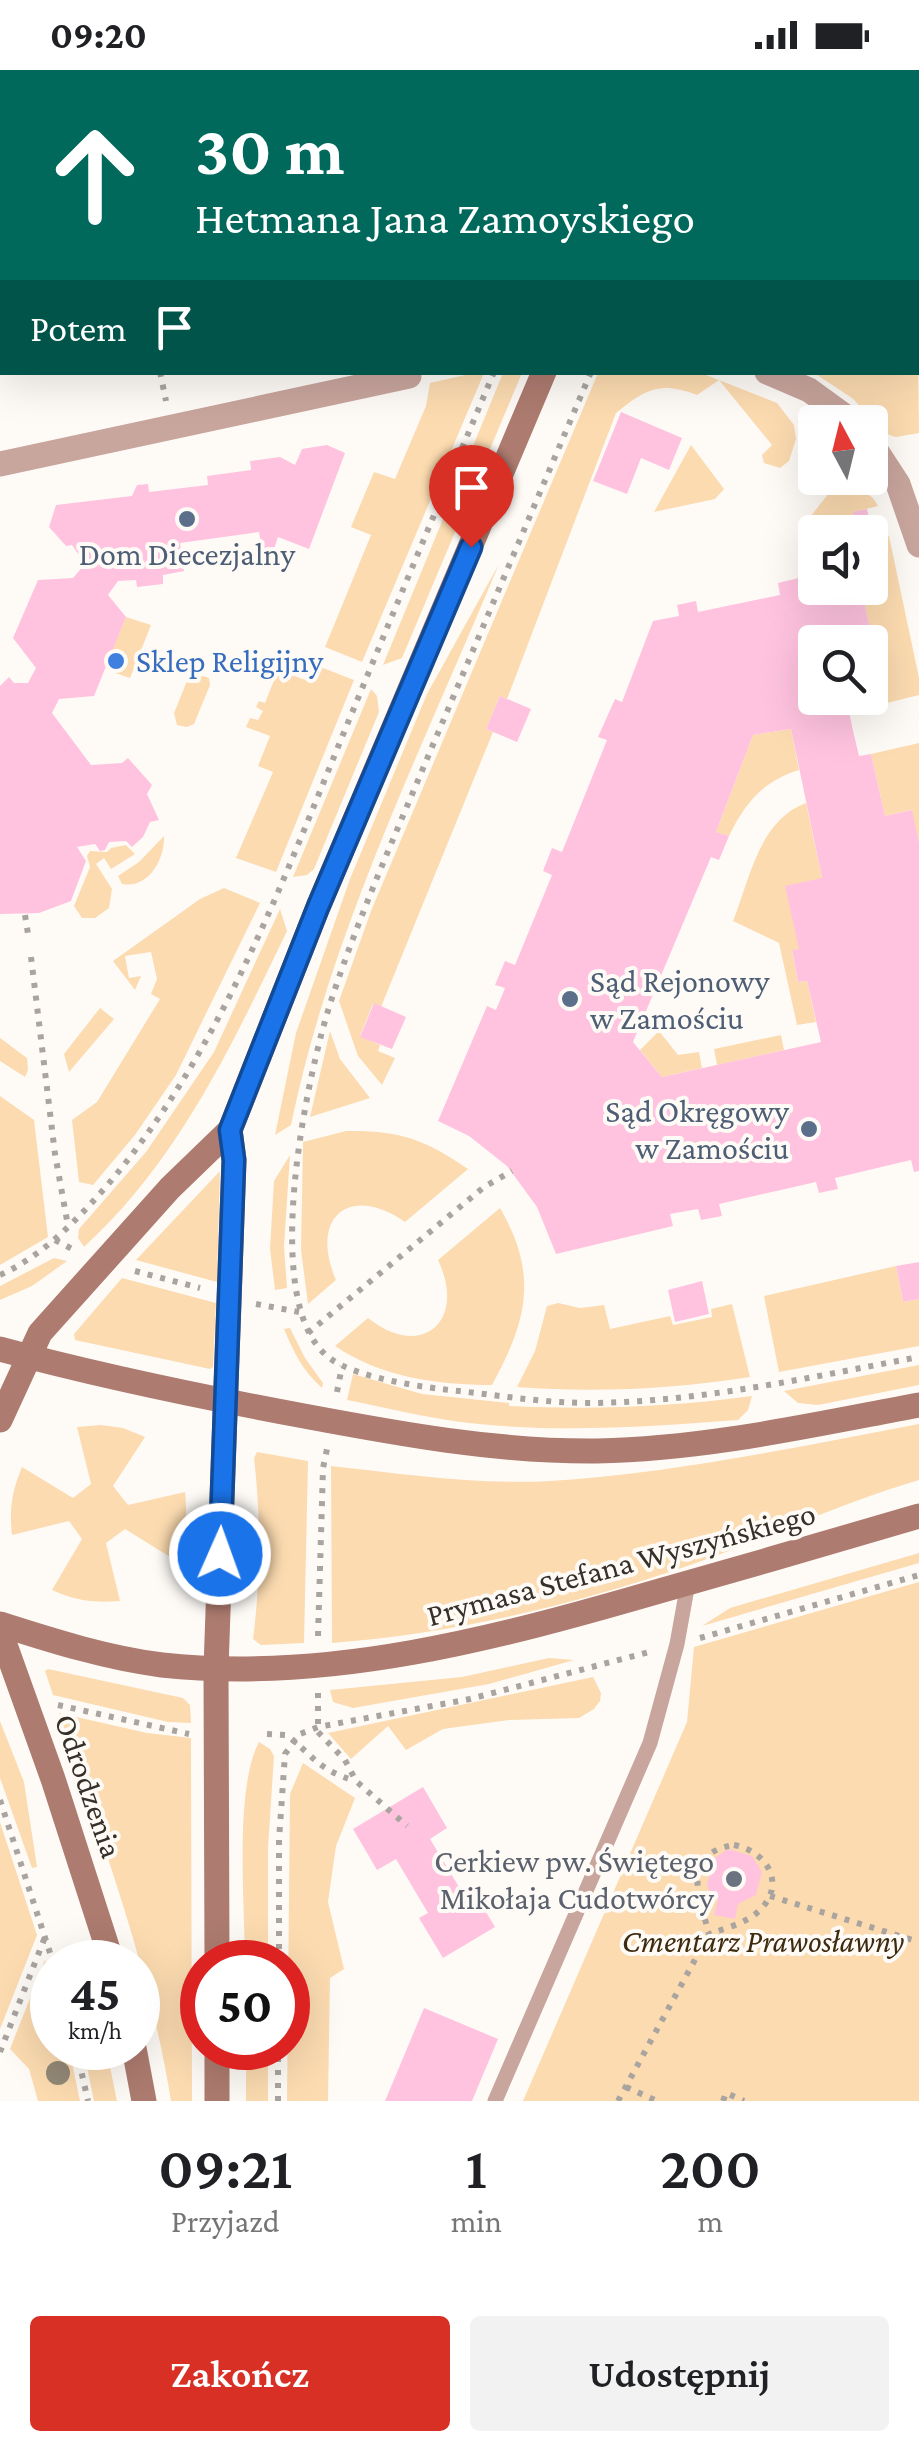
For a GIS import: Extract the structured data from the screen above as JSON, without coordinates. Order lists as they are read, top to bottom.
{
  "streets": {
    "main road": ["Prymasa Stefana Wyszyńskiego", "Odrodzenia"]
  },
  "parks": ["Cmentarz Prawosławny"],
  "places": [
    "Dom Diecezjalny",
    "Sklep Religijny",
    "Sąd Rejonowy w Zamościu",
    "Sąd Okręgowy w Zamościu",
    "Cerkiew pw. Świętego Mikołaja Cudotwórcy"
  ],
  "north": "top",
  "page": {
    "status": "09:20",
    "turn": ["30 m", "Hetmana Jana Zamoyskiego"],
    "then": "Potem",
    "speed": "45 km/h",
    "limit": "50",
    "eta": [
      "09:21",
      "Przyjazd",
      "1",
      "min",
      "200",
      "m"
    ],
    "buttons": ["Zakończ", "Udostępnij"]
  }
}
